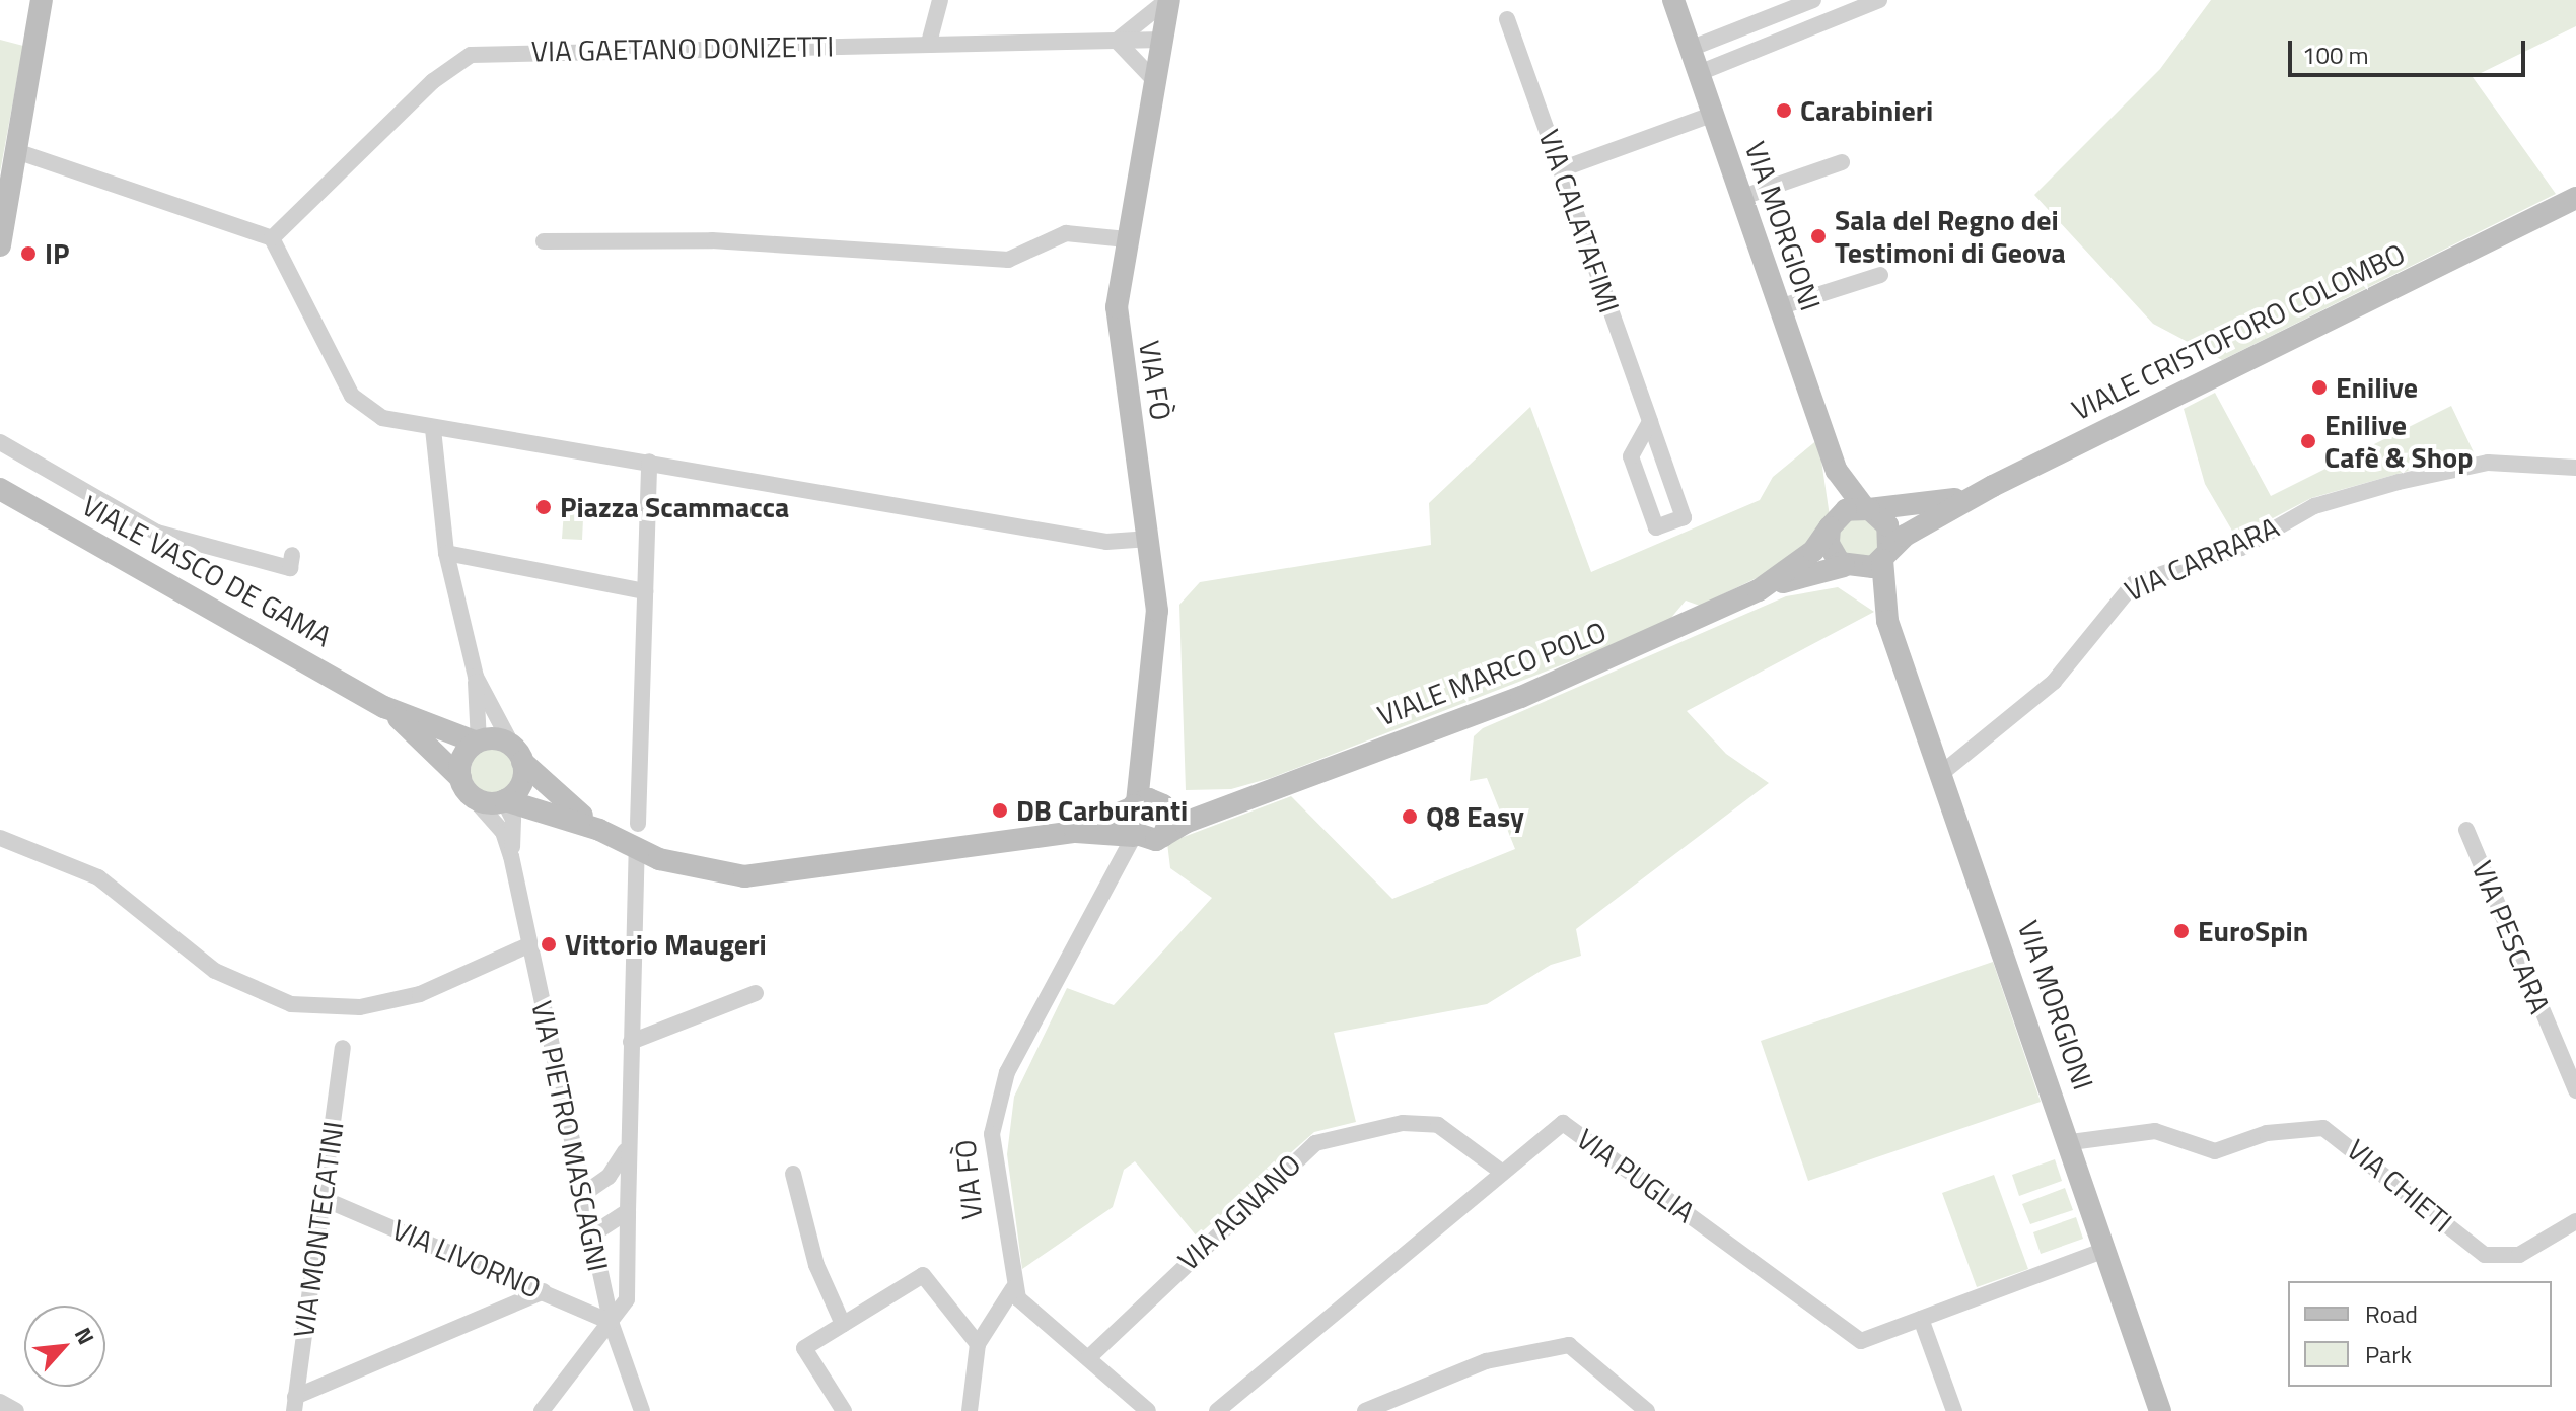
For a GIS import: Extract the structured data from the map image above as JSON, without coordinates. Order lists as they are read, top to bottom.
{
  "streets": {
    "main road": [
      "VIA MORGIONI",
      "VIALE CRISTOFORO COLOMBO",
      "VIA FÒ",
      "VIALE VASCO DE GAMA",
      "VIALE MARCO POLO"
    ],
    "street": [
      "VIA GAETANO DONIZETTI",
      "VIA CALATAFIMI",
      "VIA CARRARA",
      "VIA PESCARA",
      "VIA PIETRO MASCAGNI",
      "VIA PUGLIA",
      "VIA CHIETI",
      "VIA AGNANO",
      "VIA MONTECATINI",
      "VIA LIVORNO"
    ]
  },
  "crossings": [
    ["VIA GAETANO DONIZETTI", "VIA FÒ"],
    ["VIA MORGIONI", "VIA CARRARA"],
    ["VIA MORGIONI", "VIA PUGLIA"],
    ["VIA MORGIONI", "VIA CHIETI"],
    ["VIA PIETRO MASCAGNI", "VIA LIVORNO"],
    ["VIA PUGLIA", "VIA AGNANO"],
    ["VIA MONTECATINI", "VIA LIVORNO"]
  ],
  "places": [
    "Carabinieri",
    "Sala del Regno dei Testimoni di Geova",
    "IP",
    "Enilive",
    "Enilive Cafè & Shop",
    "Piazza Scammacca",
    "DB Carburanti",
    "Q8 Easy",
    "EuroSpin",
    "Vittorio Maugeri"
  ],
  "legend": ["Road", "Park"],
  "scale_bar": "100 m",
  "north": "top right"
}
